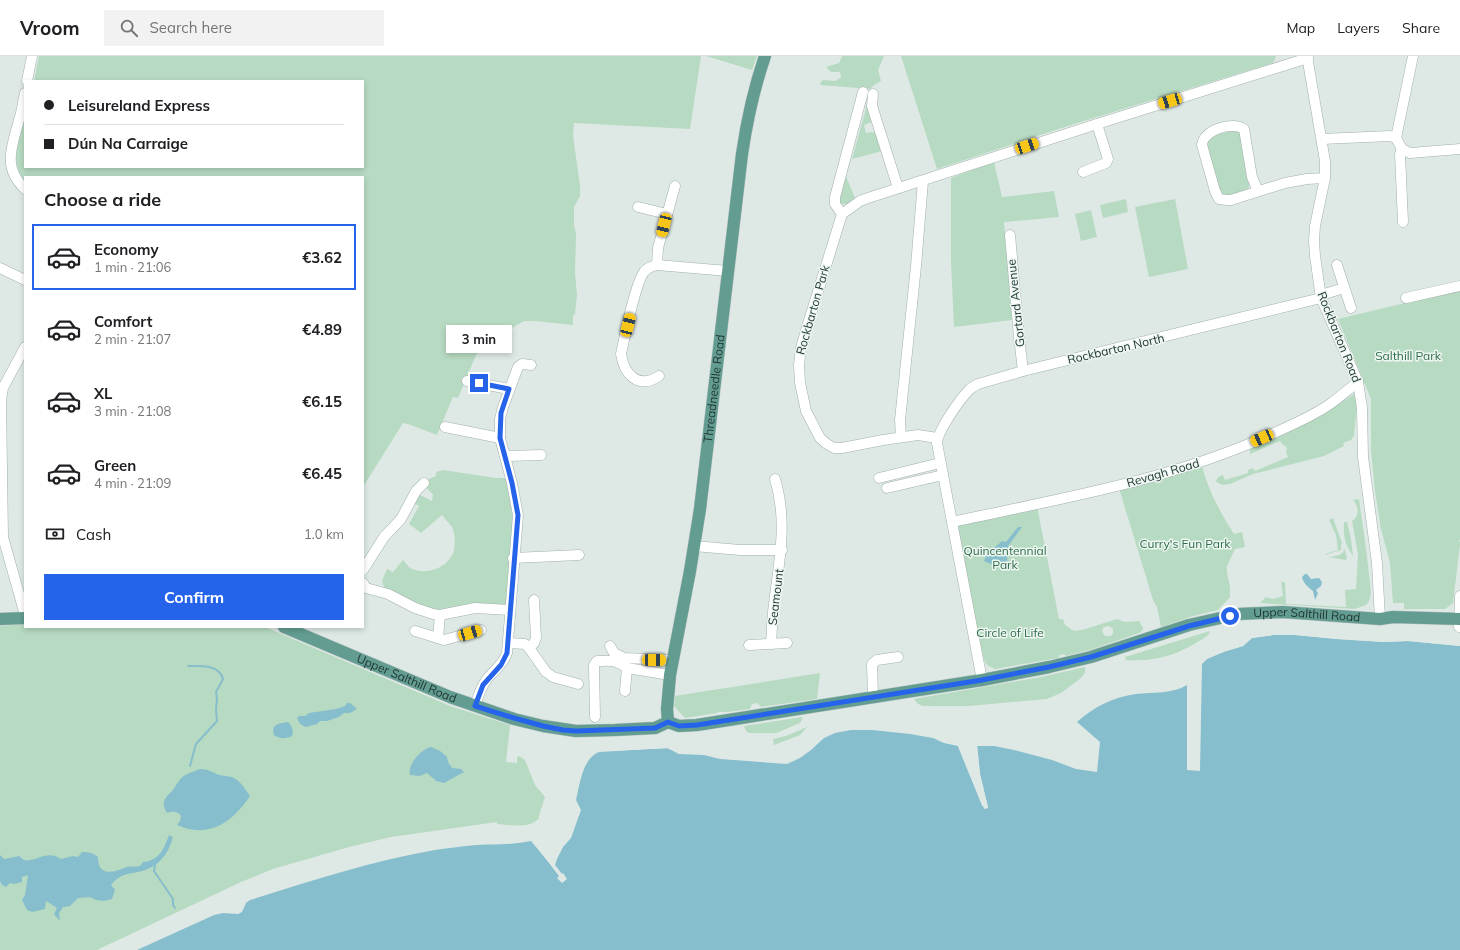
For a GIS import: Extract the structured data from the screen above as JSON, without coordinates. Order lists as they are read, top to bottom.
{
  "streets": {
    "main road": ["Threadneedle Road", "Upper Salthill Road"],
    "street": [
      "Gortard Avenue",
      "Rockbarton Park",
      "Rockbarton Road",
      "Rockbarton North",
      "Revagh Road",
      "Seamount"
    ]
  },
  "crossings": [
    ["Gortard Avenue", "Rockbarton North"],
    ["Rockbarton Park", "Rockbarton North"],
    ["Rockbarton Road", "Rockbarton North"],
    ["Rockbarton Road", "Revagh Road"],
    ["Rockbarton Road", "Upper Salthill Road"],
    ["Threadneedle Road", "Upper Salthill Road"]
  ],
  "parks": [
    "Salthill Park",
    "Curry's Fun Park",
    "Quincentennial Park",
    "Circle of Life"
  ],
  "page": {
    "header": "Vroom",
    "search": "Search here",
    "nav": ["Map", "Layers", "Share"],
    "banner": ["Leisureland Express", "Dún Na Carraige"],
    "heading": "Choose a ride",
    "list": [
      {
        "name": "Economy",
        "note": "1 min · 21:06",
        "value": "€3.62"
      },
      {
        "name": "Comfort",
        "note": "2 min · 21:07",
        "value": "€4.89"
      },
      {
        "name": "XL",
        "note": "3 min · 21:08",
        "value": "€6.15"
      },
      {
        "name": "Green",
        "note": "4 min · 21:09",
        "value": "€6.45"
      }
    ],
    "bubble": "3 min",
    "pay": ["Cash", "1.0 km"],
    "buttons": "Confirm"
  }
}
